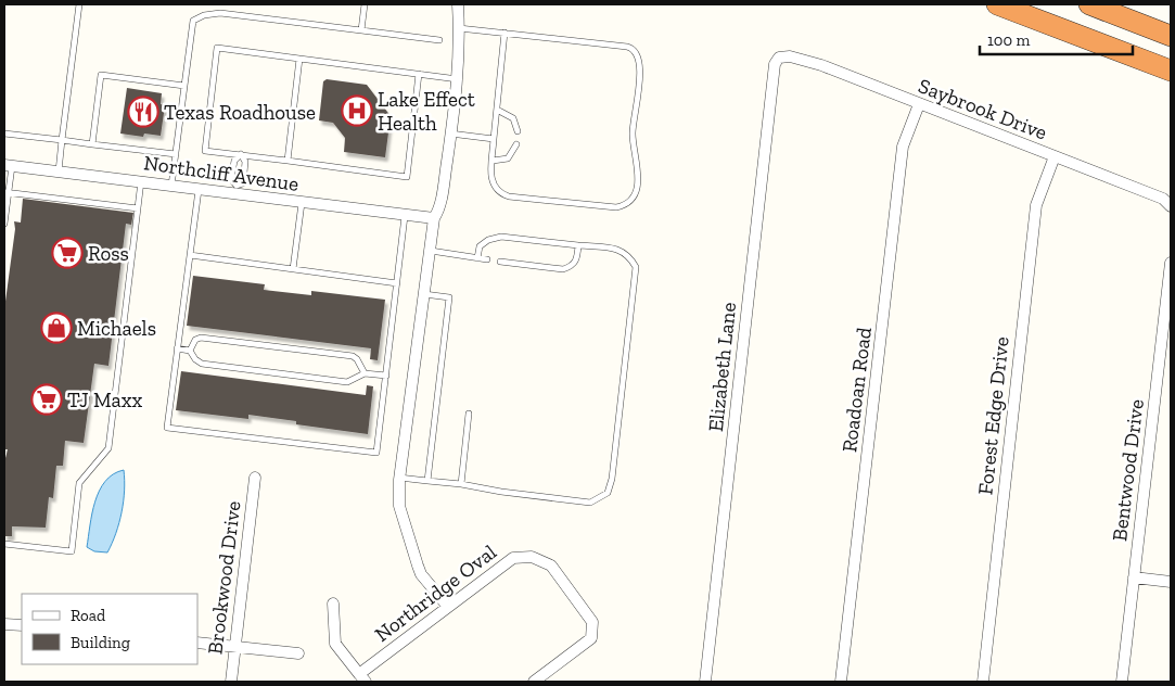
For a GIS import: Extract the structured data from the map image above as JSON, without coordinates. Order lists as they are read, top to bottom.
{
  "streets": {
    "street": [
      "Saybrook Drive",
      "Northcliff Avenue",
      "Elizabeth Lane",
      "Roadoan Road",
      "Forest Edge Drive",
      "Bentwood Drive",
      "Brookwood Drive",
      "Northridge Oval"
    ]
  },
  "crossings": [
    ["Saybrook Drive", "Elizabeth Lane"],
    ["Saybrook Drive", "Roadoan Road"],
    ["Saybrook Drive", "Forest Edge Drive"]
  ],
  "places": {
    "hospital": ["Lake Effect Health"],
    "restaurant": ["Texas Roadhouse"],
    "supermarket": ["Ross", "TJ Maxx"],
    "shop": ["Michaels"]
  },
  "legend": ["Road", "Building"],
  "scale_bar": "100 m"
}
